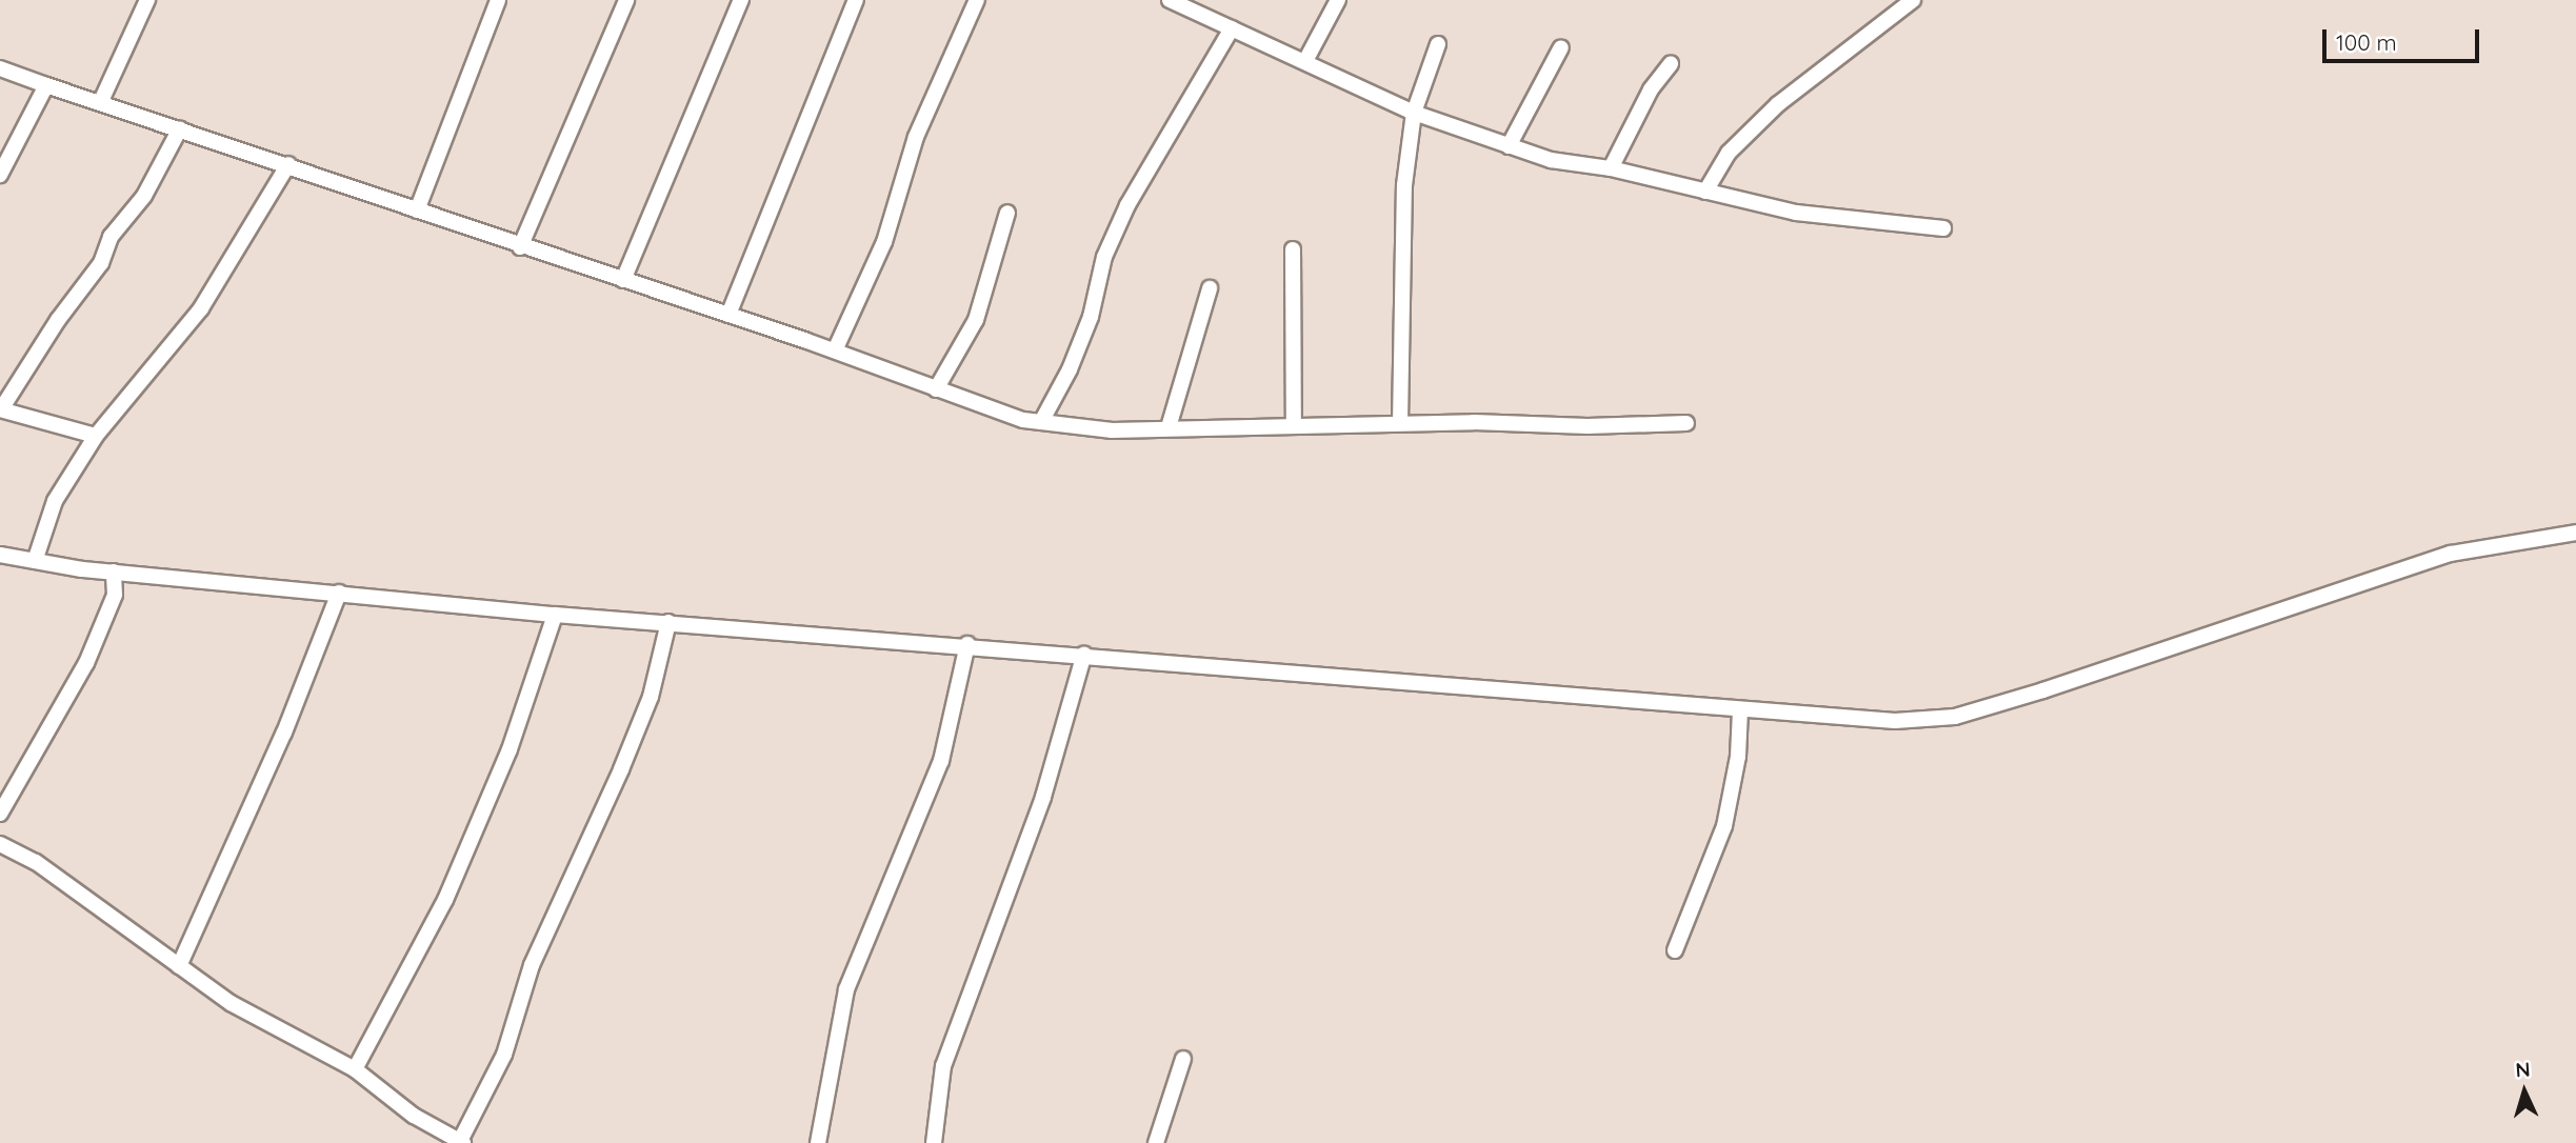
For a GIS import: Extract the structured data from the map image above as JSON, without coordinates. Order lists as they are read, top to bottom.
{
  "scale_bar": "100 m",
  "north": "top"
}
